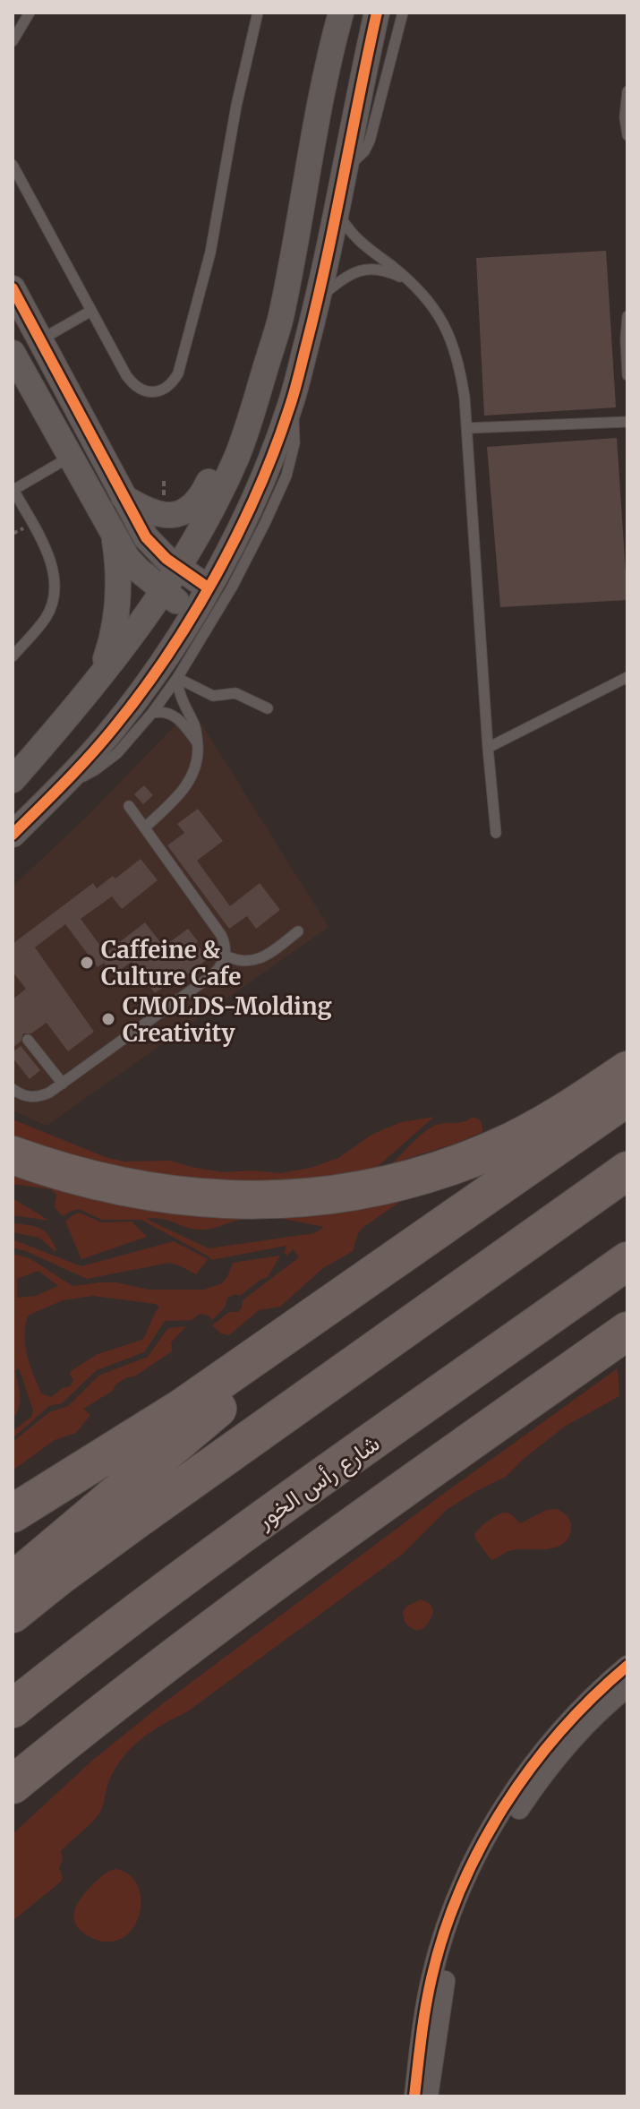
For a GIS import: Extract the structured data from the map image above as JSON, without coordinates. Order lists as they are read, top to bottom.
{
  "streets": {
    "highway": ["شارع رأس الخور"]
  },
  "places": ["Caffeine & Culture Cafe", "CMOLDS-Molding Creativity"]
}
